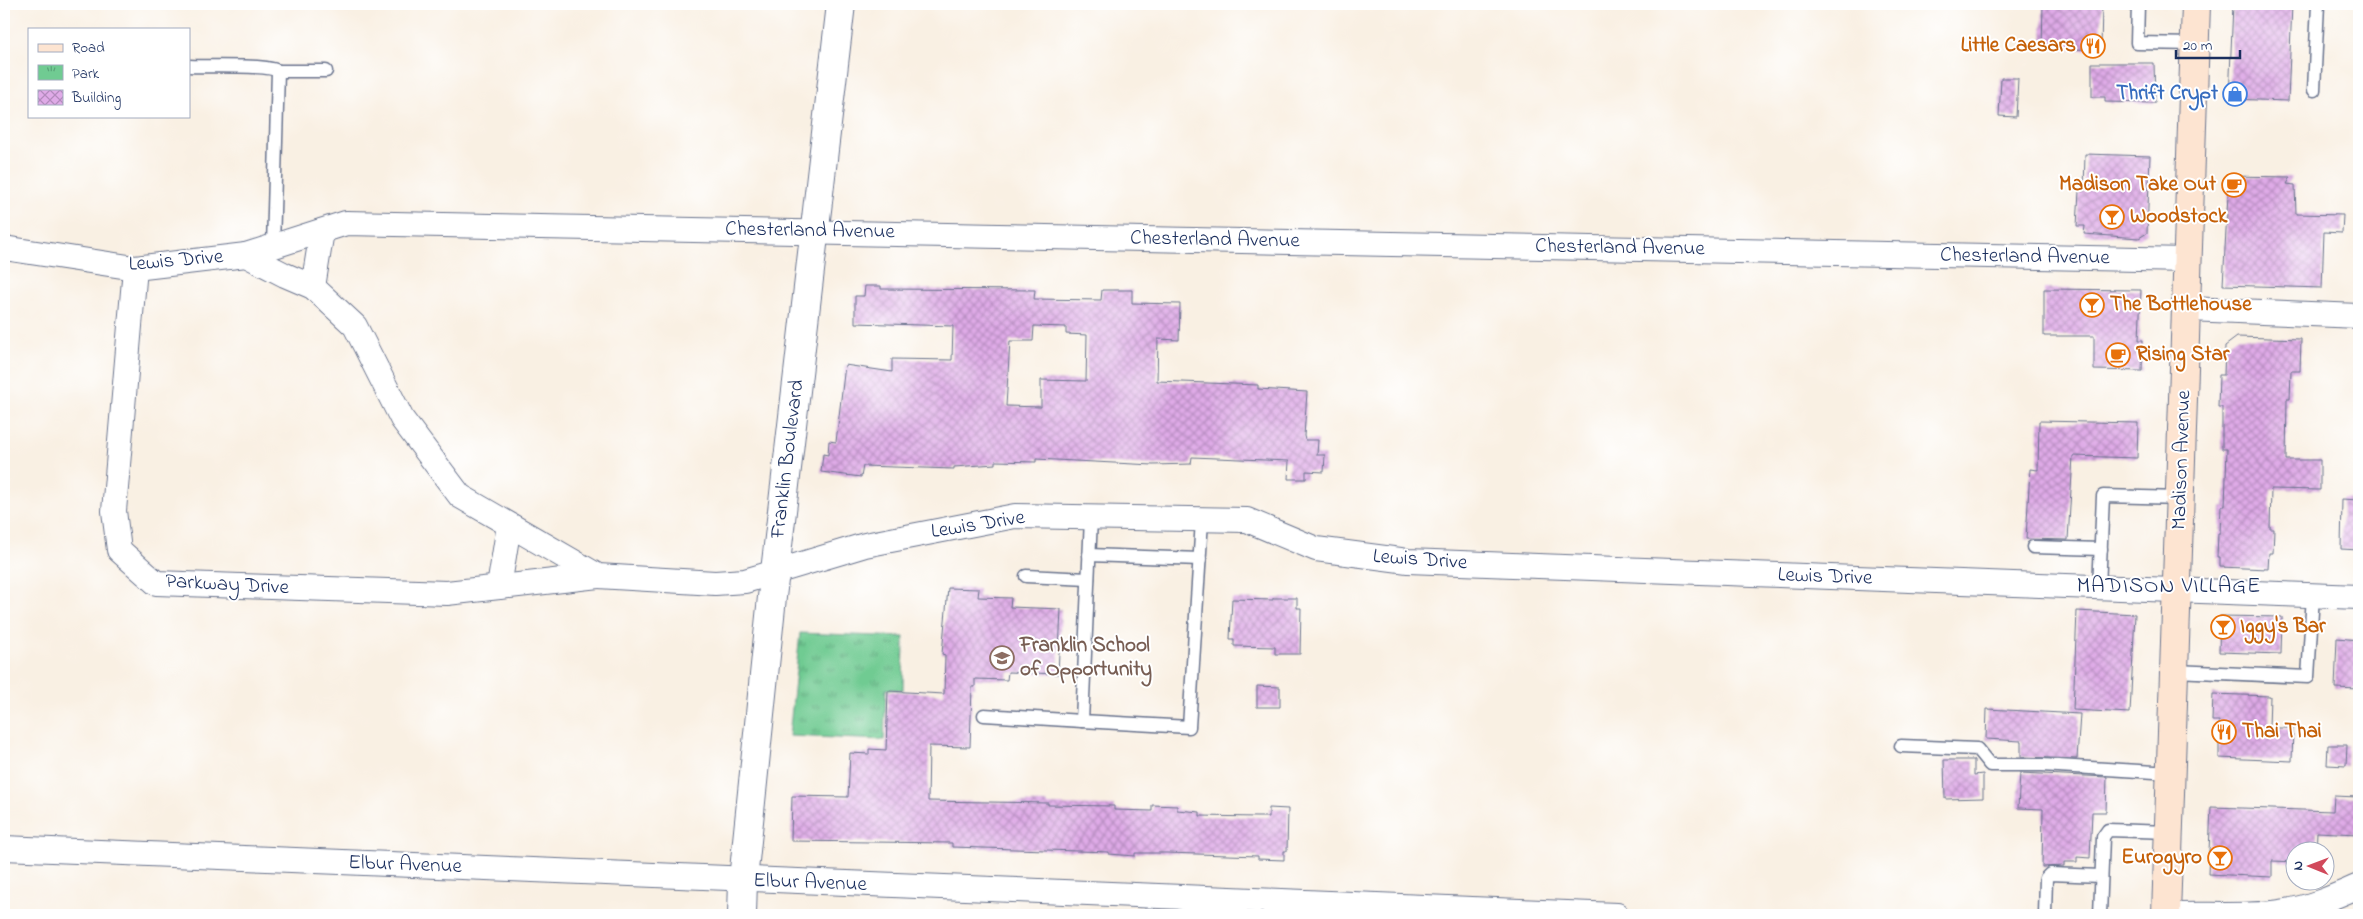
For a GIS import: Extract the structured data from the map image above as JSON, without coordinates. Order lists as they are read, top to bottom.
{
  "streets": {
    "main road": ["Madison Avenue"],
    "street": [
      "Chesterland Avenue",
      "Lewis Drive",
      "Franklin Boulevard",
      "Parkway Drive",
      "Elbur Avenue"
    ]
  },
  "crossings": [
    ["Chesterland Avenue", "Lewis Drive"],
    ["Chesterland Avenue", "Franklin Boulevard"],
    ["Chesterland Avenue", "Madison Avenue"],
    ["Lewis Drive", "Franklin Boulevard"],
    ["Lewis Drive", "Madison Avenue"],
    ["Lewis Drive", "Parkway Drive"],
    ["Franklin Boulevard", "Elbur Avenue"]
  ],
  "districts": ["MADISON VILLAGE"],
  "places": {
    "restaurant": ["Little Caesars", "Thai Thai"],
    "shop": ["Thrift Crypt"],
    "cafe": ["Madison Take Out", "Rising Star"],
    "bar": [
      "Woodstock",
      "The Bottlehouse",
      "Iggy's Bar",
      "Eurogyro"
    ],
    "school or university": ["Franklin School of Opportunity"]
  },
  "legend": ["Road", "Park", "Building"],
  "scale_bar": "20 m",
  "north": "left"
}
